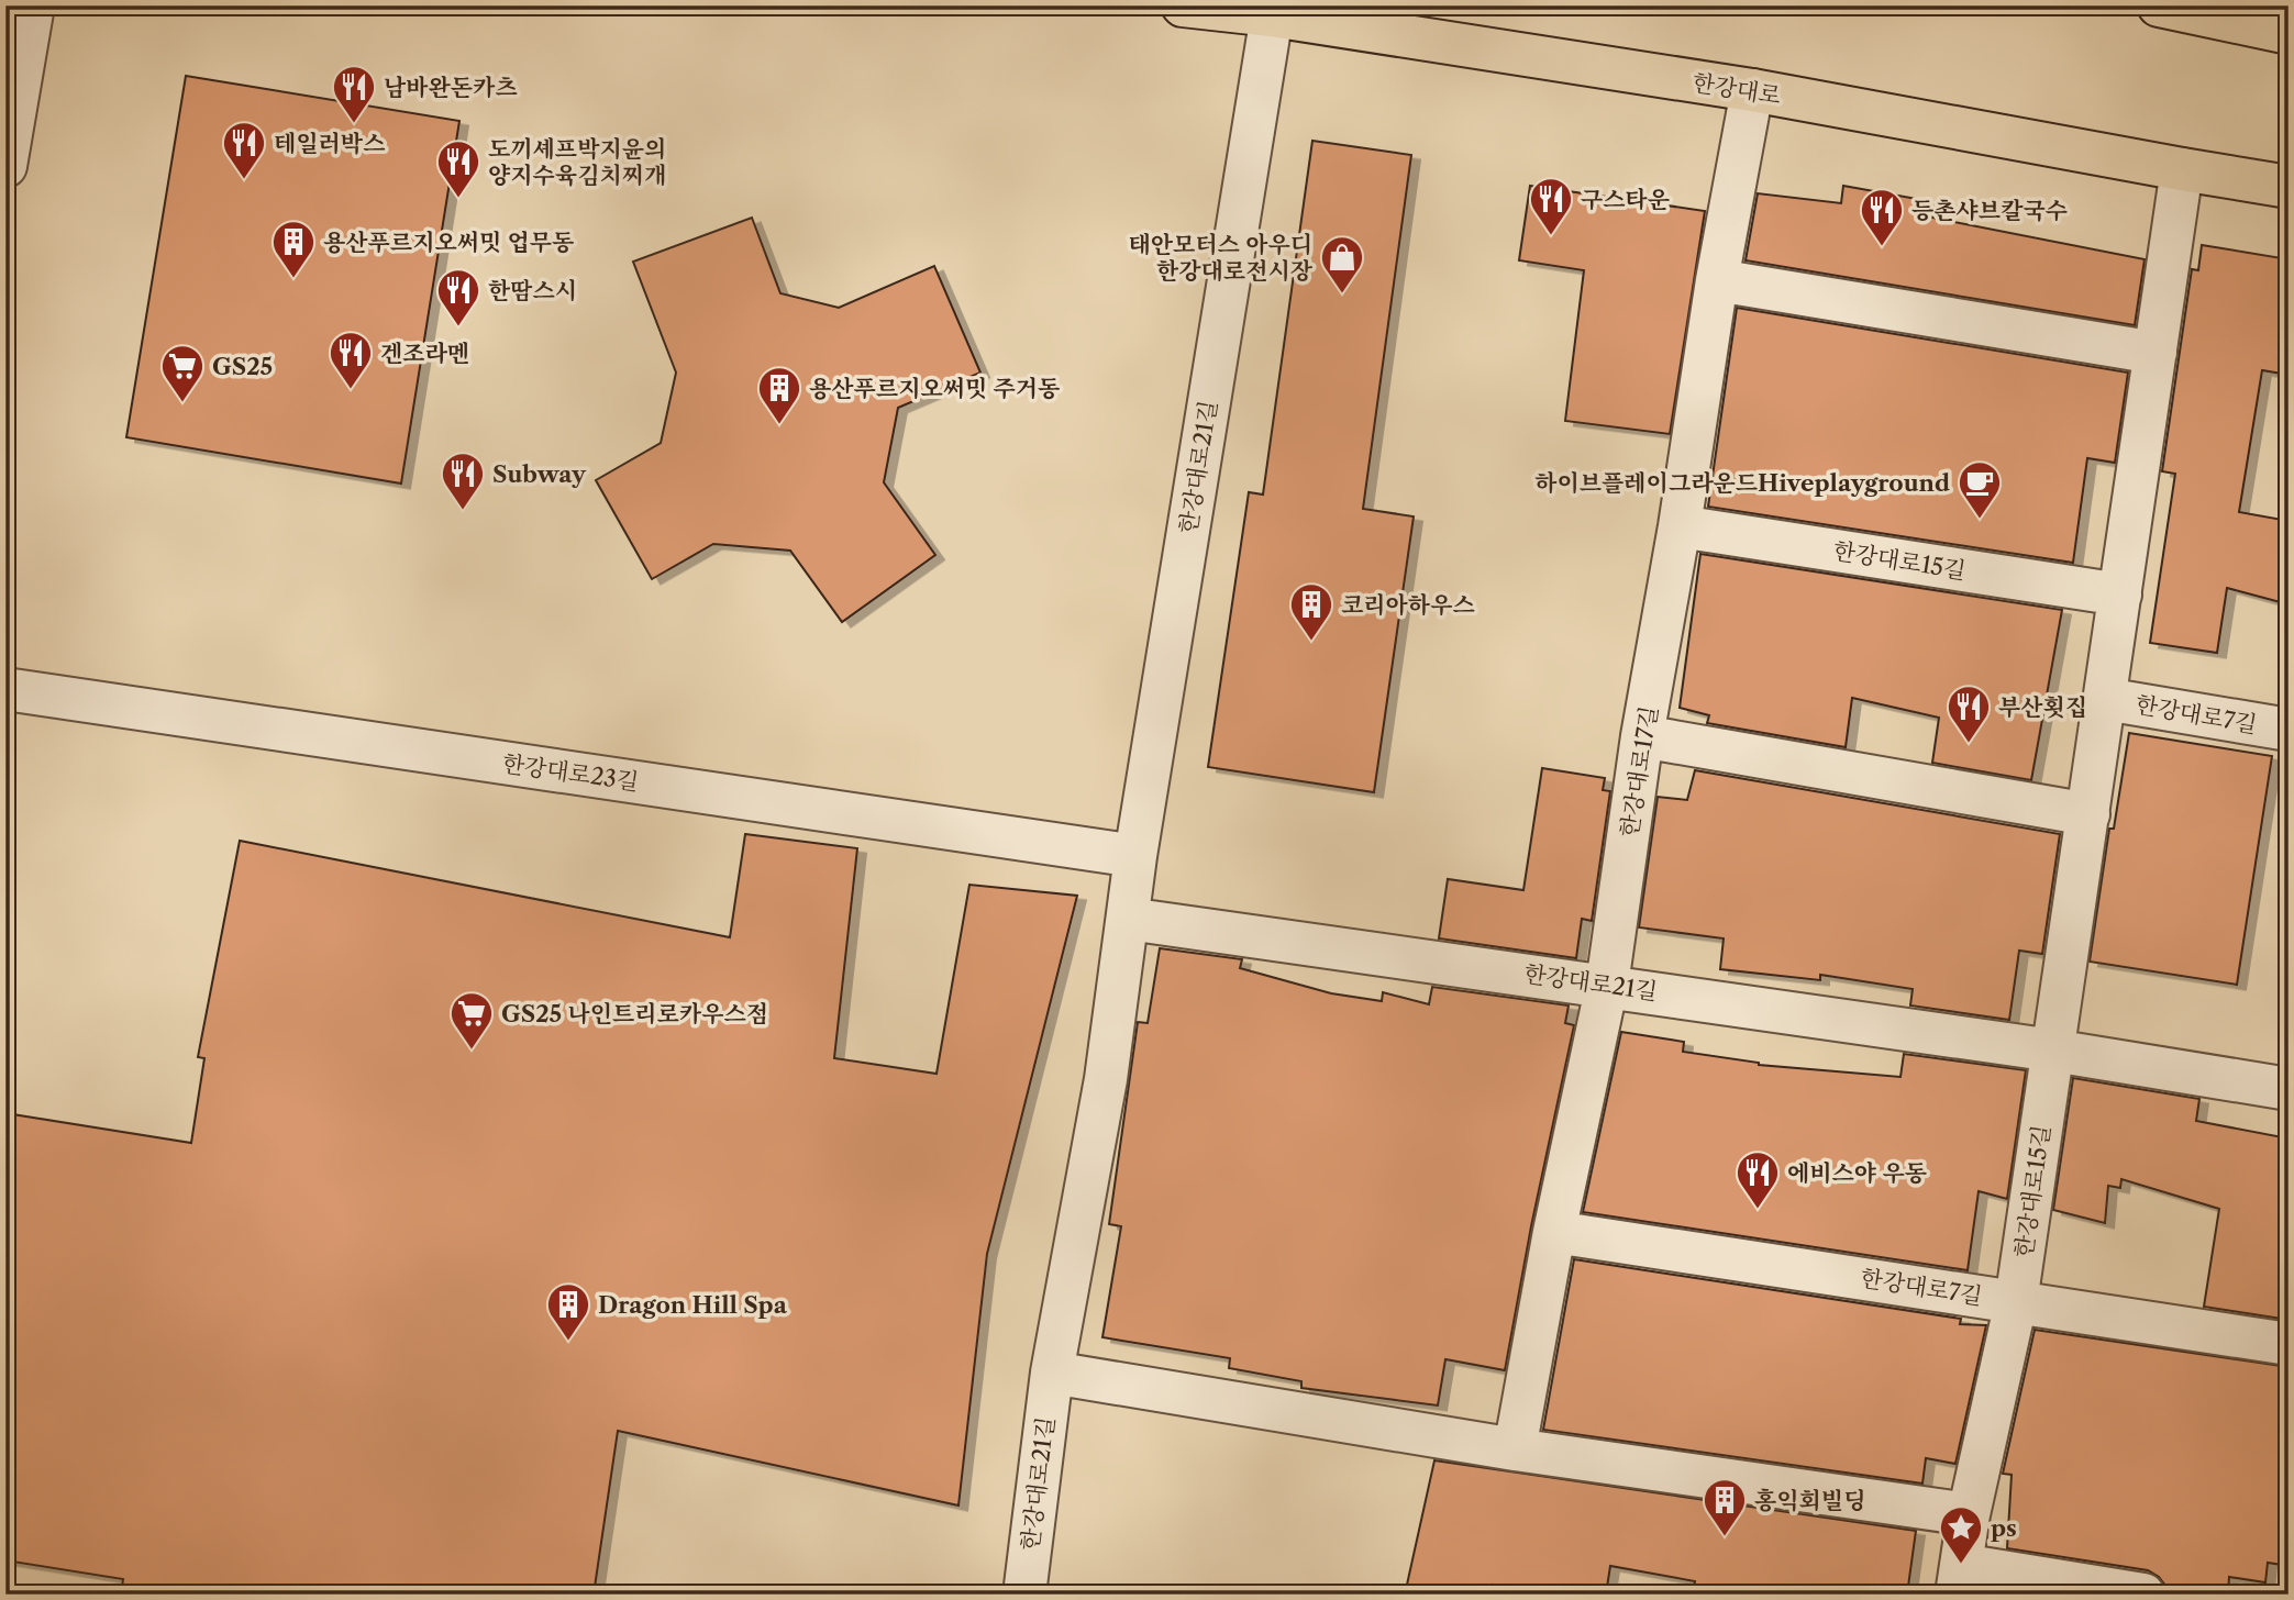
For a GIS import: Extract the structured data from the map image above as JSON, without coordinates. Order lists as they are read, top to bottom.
{
  "streets": {
    "main road": ["한강대로"],
    "street": [
      "한강대로21길",
      "한강대로15길",
      "한강대로7길",
      "한강대로17길",
      "한강대로23길"
    ]
  },
  "crossings": [
    ["한강대로", "한강대로21길"],
    ["한강대로", "한강대로15길"],
    ["한강대로", "한강대로17길"],
    ["한강대로21길", "한강대로15길"],
    ["한강대로21길", "한강대로17길"],
    ["한강대로21길", "한강대로23길"],
    ["한강대로15길", "한강대로7길"],
    ["한강대로15길", "한강대로17길"],
    ["한강대로7길", "한강대로17길"]
  ],
  "places": {
    "restaurant": [
      "남바완돈카츠",
      "테일러박스",
      "도끼셰프박지윤의 양지수육김치찌개",
      "구스타운",
      "등촌샤브칼국수",
      "한땀스시",
      "겐조라멘",
      "Subway",
      "부산횟집",
      "에비스야 우동"
    ],
    "building": [
      "용산푸르지오써밋 업무동",
      "용산푸르지오써밋 주거동",
      "코리아하우스",
      "Dragon Hill Spa",
      "홍익회빌딩"
    ],
    "shop": ["태안모터스 아우디 한강대로전시장"],
    "supermarket": ["GS25", "GS25 나인트리로카우스점"],
    "cafe": ["하이브플레이그라운드Hiveplayground"],
    "place": ["ps"]
  }
}
